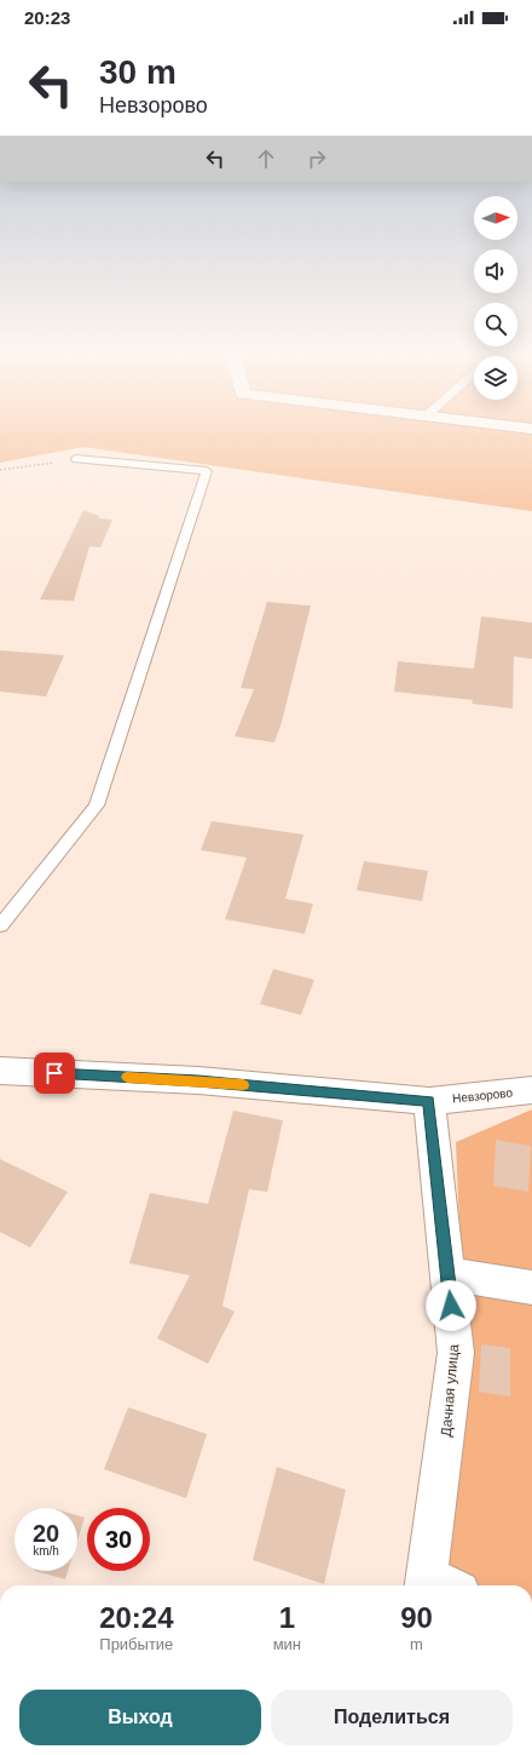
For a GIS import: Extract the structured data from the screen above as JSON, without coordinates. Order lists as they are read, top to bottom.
{
  "streets": {
    "street": ["Невзорово", "Дачная улица"]
  },
  "crossings": [
    ["Невзорово", "Дачная улица"]
  ],
  "north": "right",
  "page": {
    "status": "20:23",
    "turn": ["30 m", "Невзорово"],
    "speed": "20 km/h",
    "limit": "30",
    "eta": [
      "20:24",
      "Прибытие",
      "1",
      "мин",
      "90",
      "m"
    ],
    "buttons": ["Выход", "Поделиться"]
  }
}
